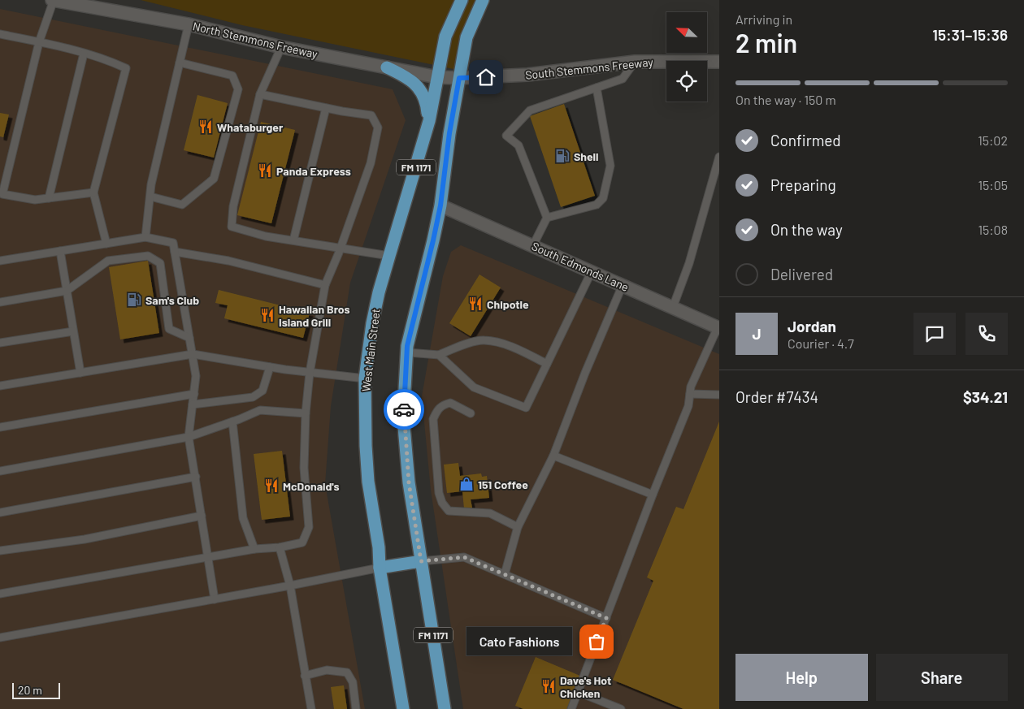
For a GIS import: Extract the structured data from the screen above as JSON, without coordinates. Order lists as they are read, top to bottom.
{
  "streets": {
    "main road": [
      "North Stemmons Freeway",
      "South Stemmons Freeway",
      "FM 1171",
      "South Edmonds Lane",
      "West Main Street"
    ]
  },
  "crossings": [
    ["North Stemmons Freeway", "South Stemmons Freeway"],
    ["North Stemmons Freeway", "FM 1171"],
    ["North Stemmons Freeway", "West Main Street"],
    ["South Stemmons Freeway", "FM 1171"],
    ["FM 1171", "South Edmonds Lane"]
  ],
  "places": {
    "restaurant": [
      "Whataburger",
      "Panda Express",
      "Chipotle",
      "Hawaiian Bros Island Grill",
      "McDonald's",
      "Dave's Hot Chicken"
    ],
    "fuel station": ["Shell", "Sam's Club"],
    "shop": ["151 Coffee"],
    "other": ["Cato Fashions"]
  },
  "scale_bar": "20 m",
  "north": "top left",
  "page": {
    "heading": ["2 min", "Arriving in", "15:31–15:36"],
    "panel": [
      "Jordan",
      "Courier · 4.7",
      "Order #7434",
      "$34.21"
    ],
    "bar": "On the way · 150 m",
    "list": [
      ["Confirmed", "15:02"],
      ["Preparing", "15:05"],
      ["On the way", "15:08"],
      "Delivered"
    ],
    "round": "J",
    "bubble": "Cato Fashions",
    "buttons": ["Help", "Share"],
    "scale": "20 m"
  }
}
